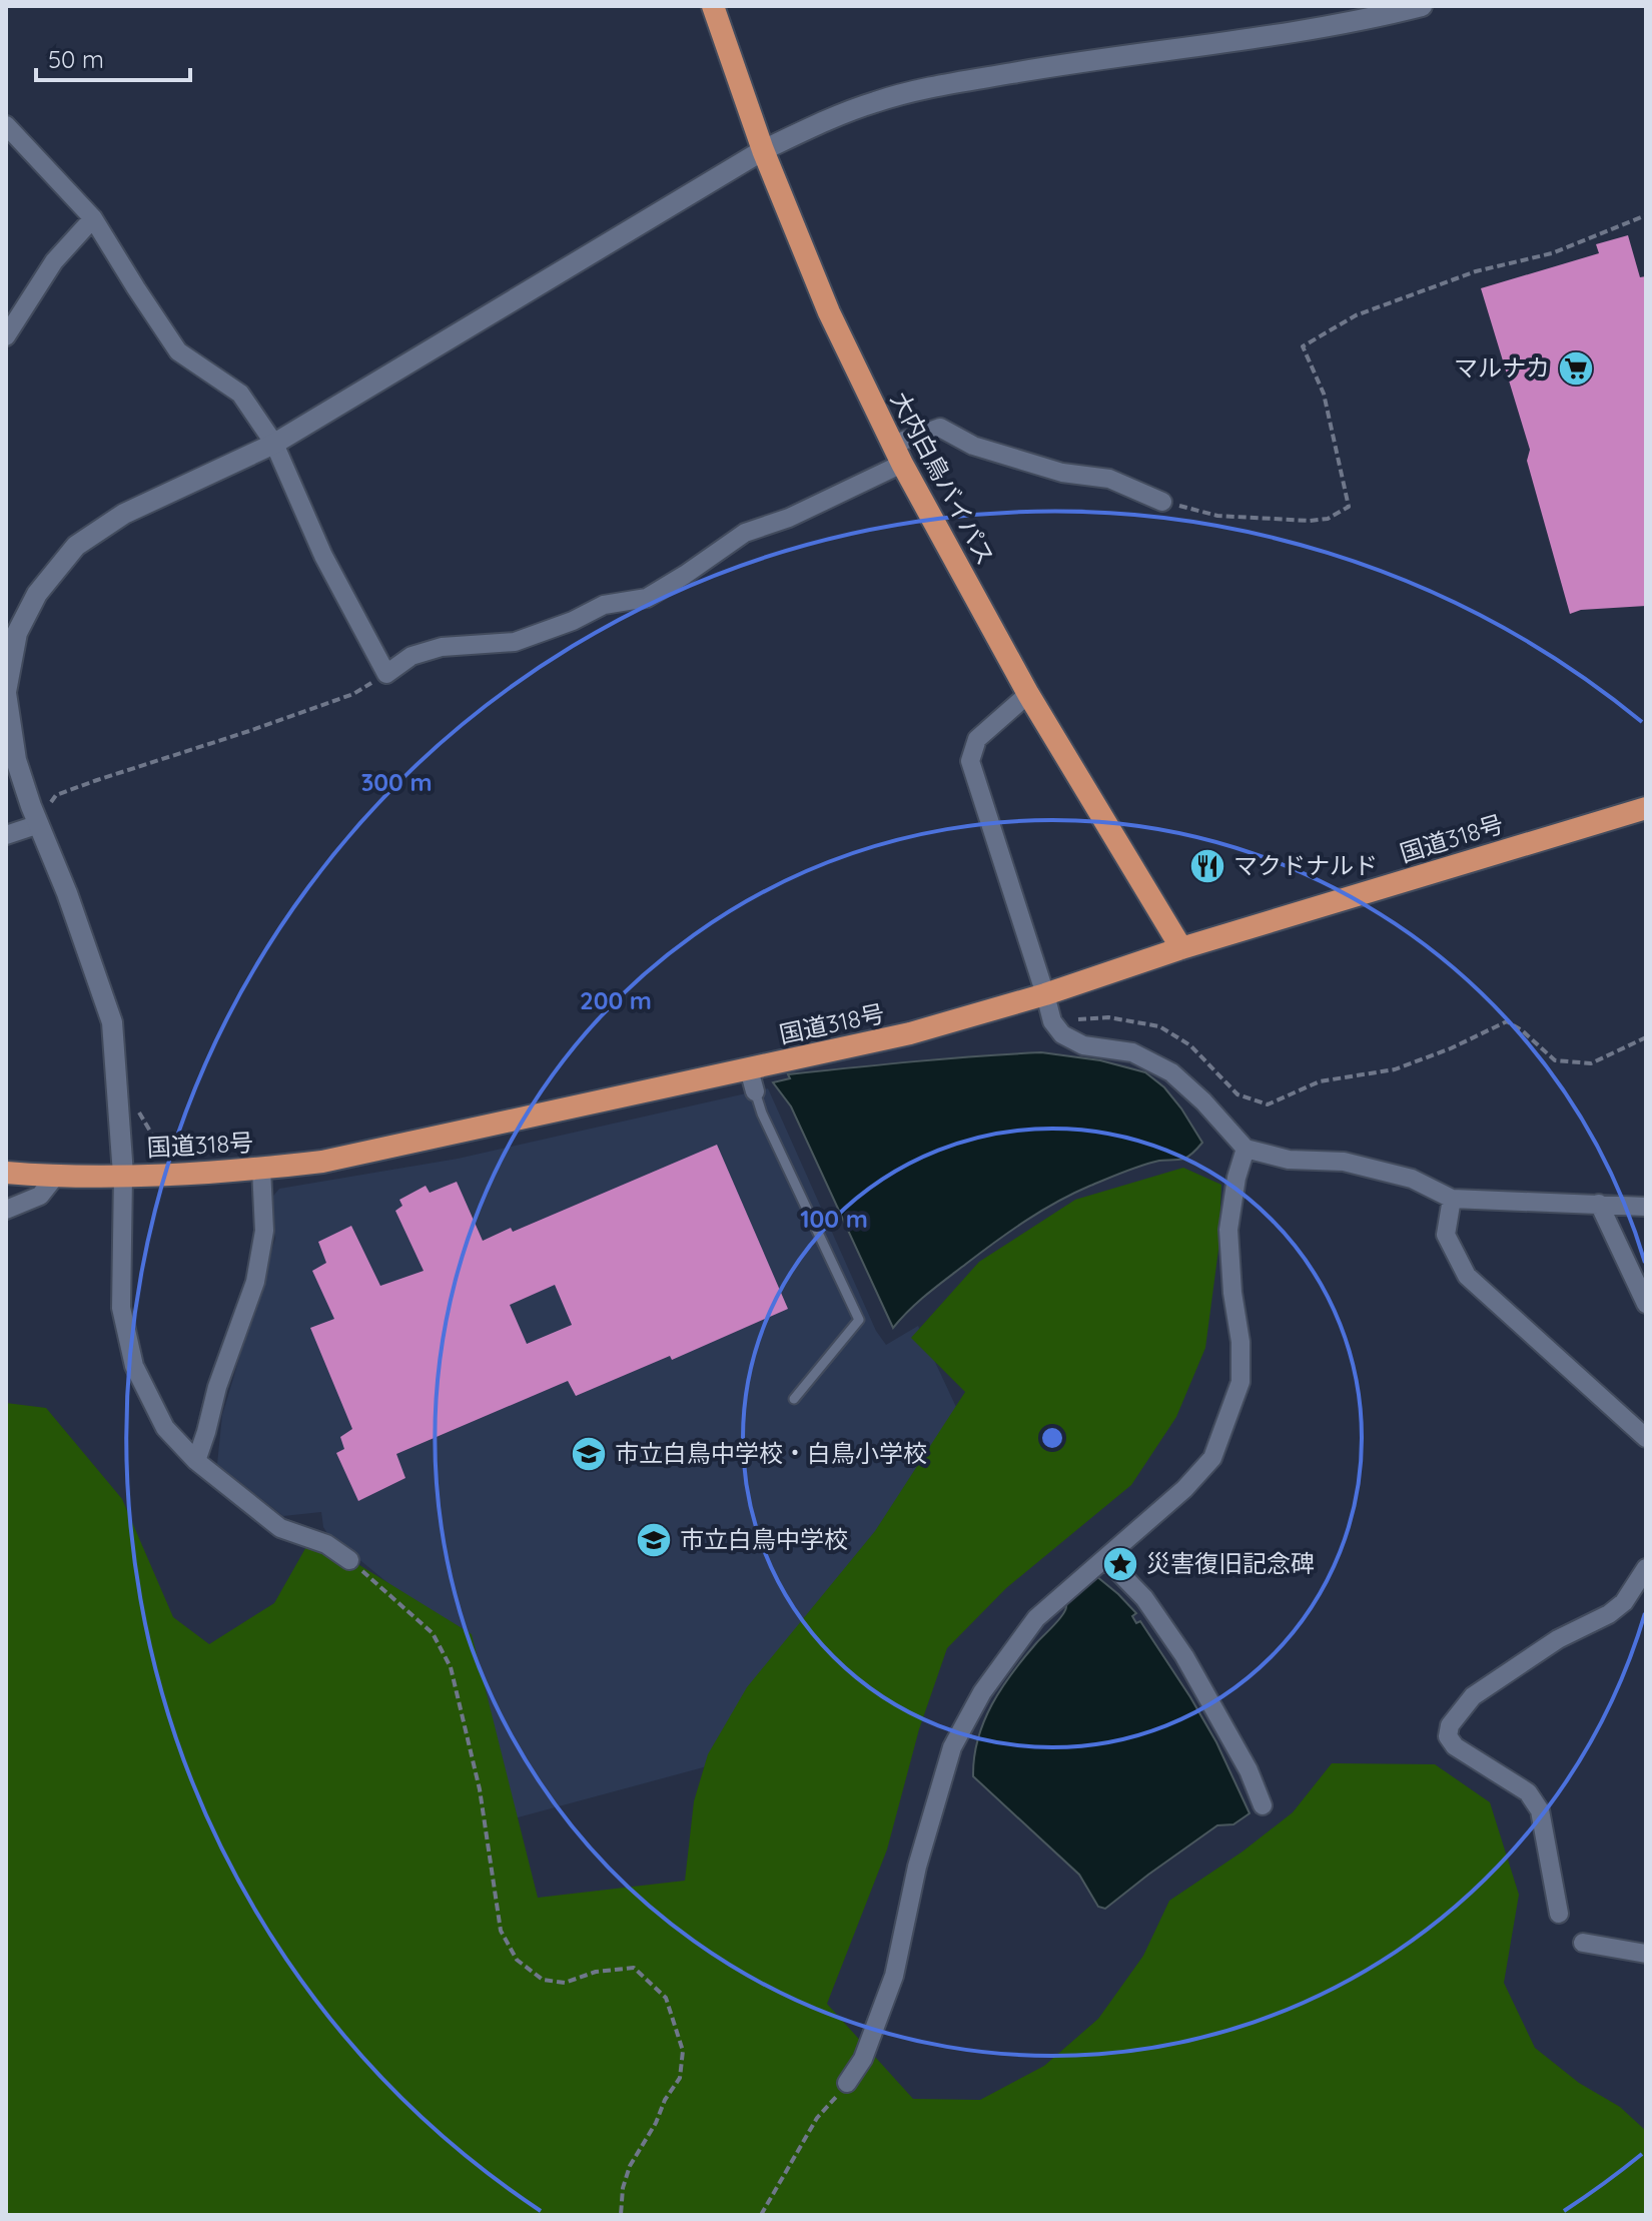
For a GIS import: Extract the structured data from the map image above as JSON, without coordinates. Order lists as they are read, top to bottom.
{
  "streets": {
    "highway": ["大内白鳥バイパス", "国道318号"]
  },
  "crossings": [
    ["大内白鳥バイパス", "国道318号"]
  ],
  "places": {
    "supermarket": ["マルナカ"],
    "restaurant": ["マクドナルド"],
    "school or university": ["市立白鳥中学校・白鳥小学校", "市立白鳥中学校"],
    "place": ["災害復旧記念碑"]
  },
  "scale_bar": "50 m",
  "rings": ["300 m", "200 m", "100 m"]
}
